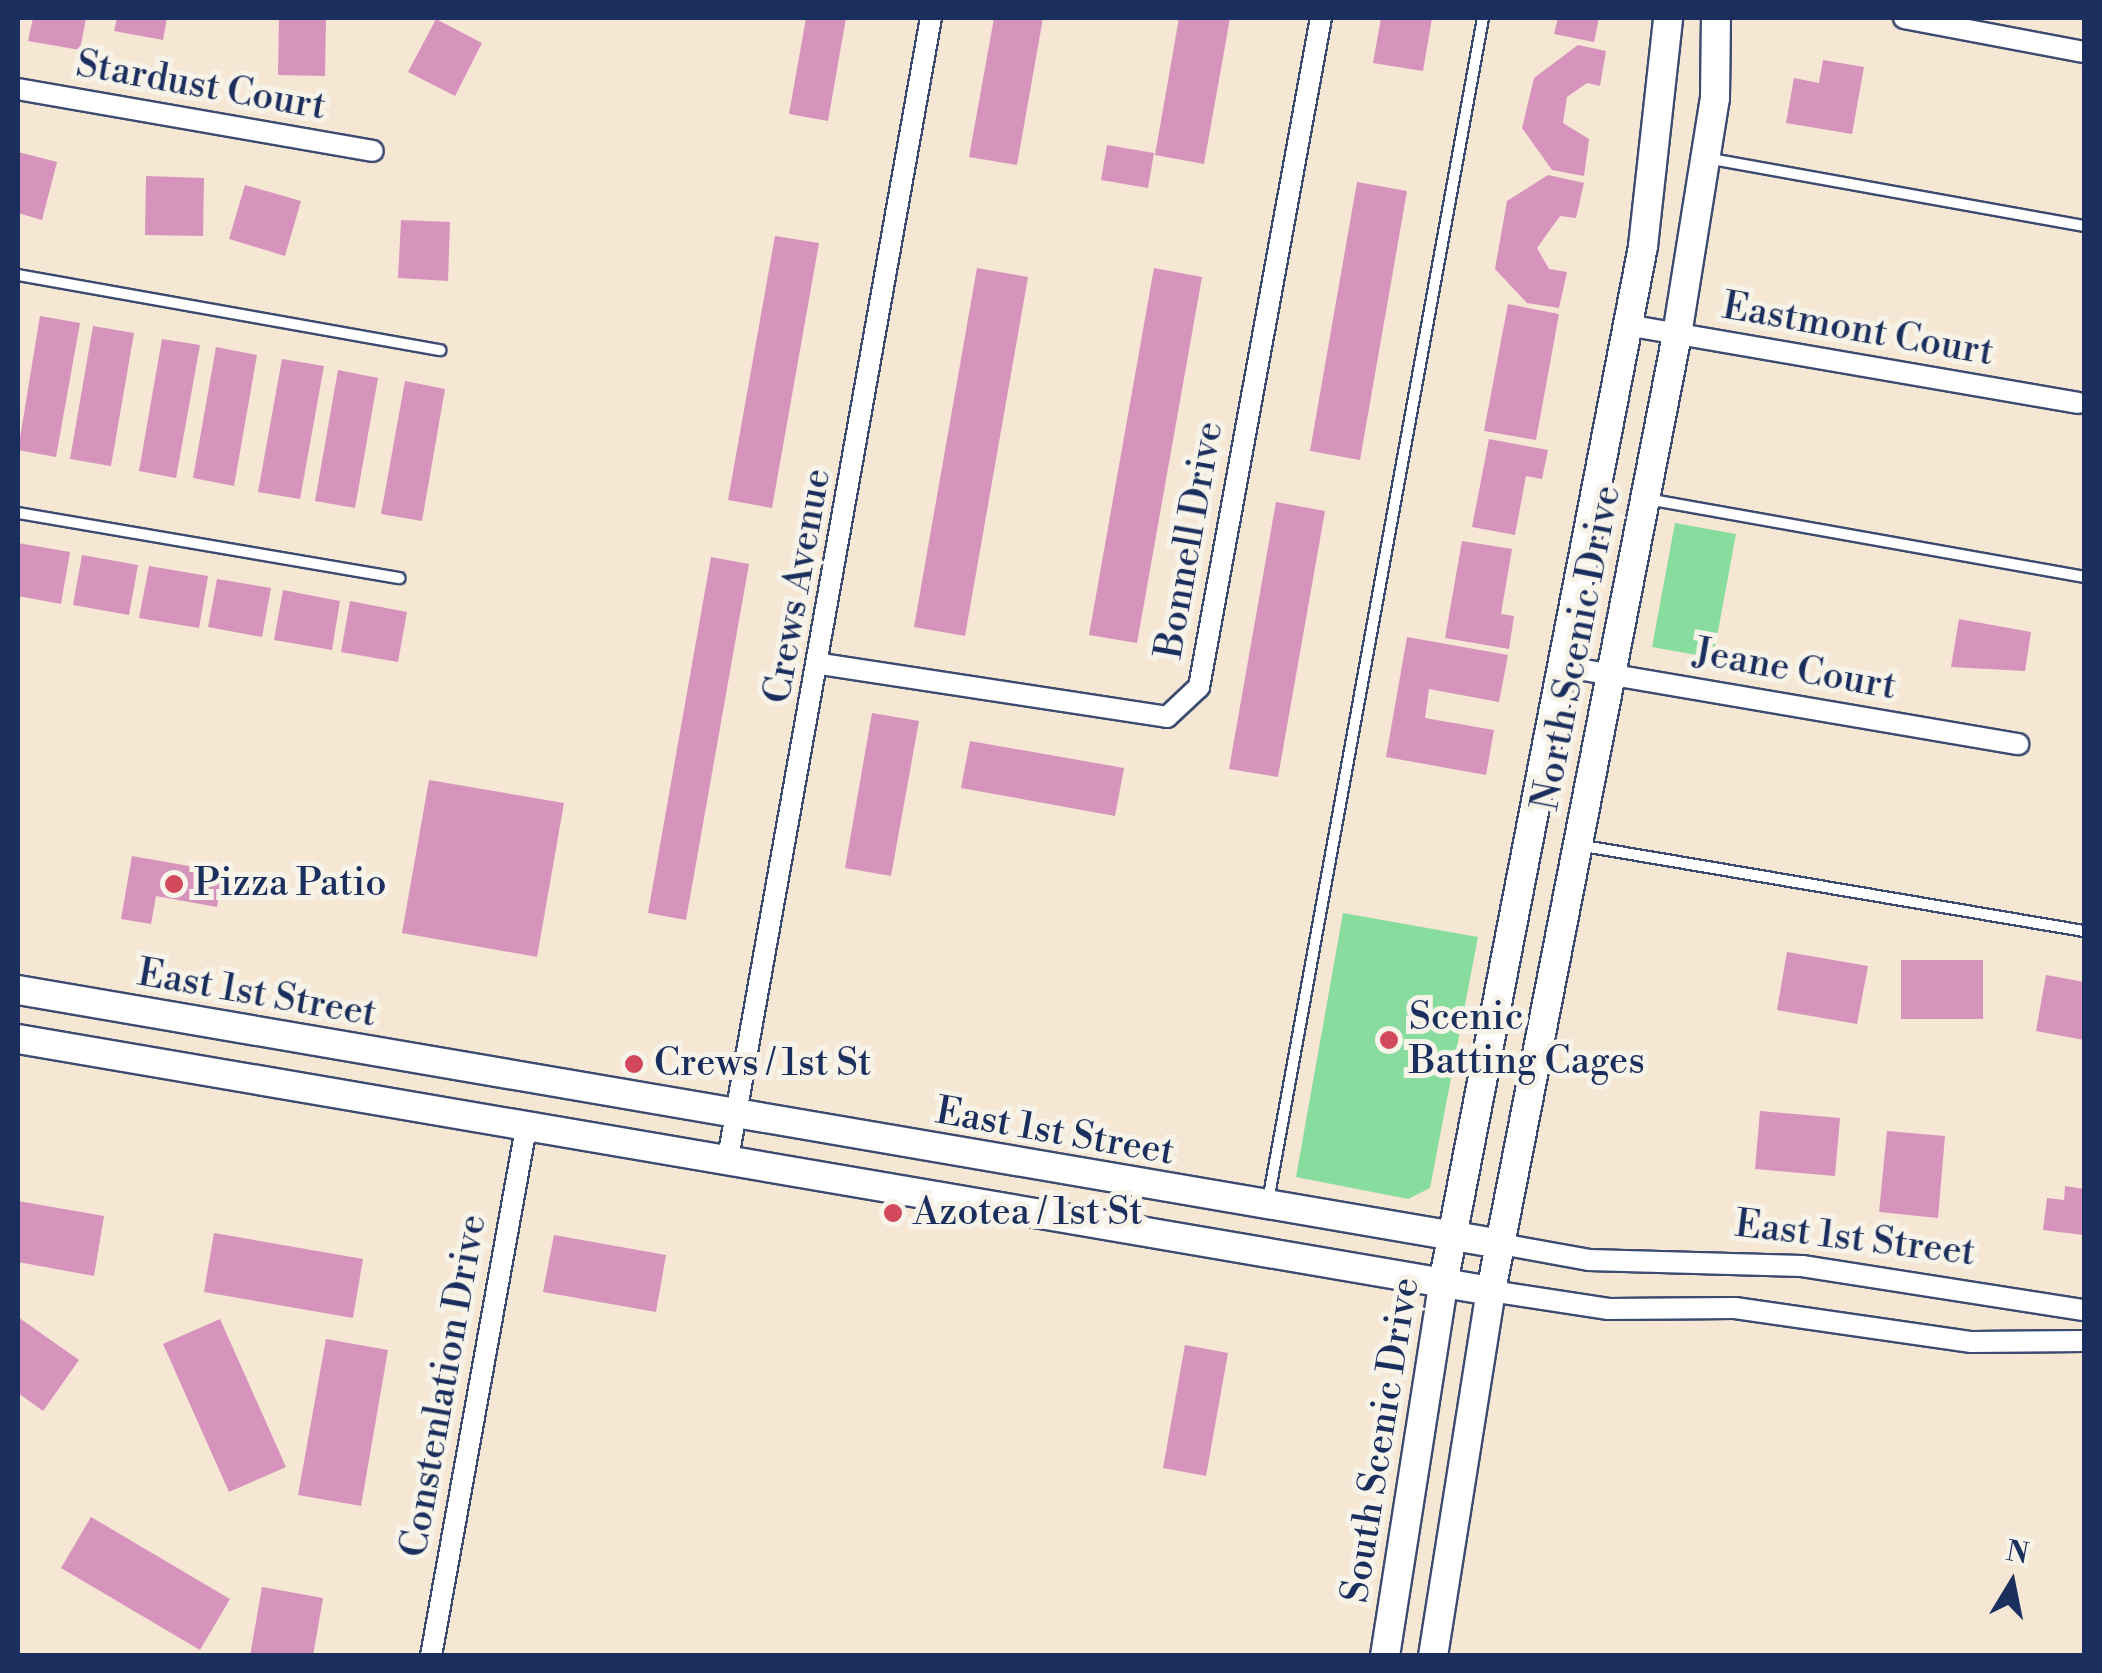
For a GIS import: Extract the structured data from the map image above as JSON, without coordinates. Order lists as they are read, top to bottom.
{
  "streets": {
    "main road": ["North Scenic Drive", "East 1st Street", "South Scenic Drive"],
    "street": [
      "Stardust Court",
      "Eastmont Court",
      "Bonnell Drive",
      "Crews Avenue",
      "Jeane Court",
      "Constenlation Drive"
    ]
  },
  "crossings": [
    ["Eastmont Court", "North Scenic Drive"],
    ["Bonnell Drive", "Crews Avenue"],
    ["Crews Avenue", "East 1st Street"],
    ["North Scenic Drive", "Jeane Court"],
    ["North Scenic Drive", "East 1st Street"],
    ["North Scenic Drive", "South Scenic Drive"],
    ["East 1st Street", "South Scenic Drive"]
  ],
  "places": [
    "Pizza Patio",
    "Scenic Batting Cages",
    "Crews / 1st St",
    "Azotea / 1st St"
  ],
  "north": "top"
}
